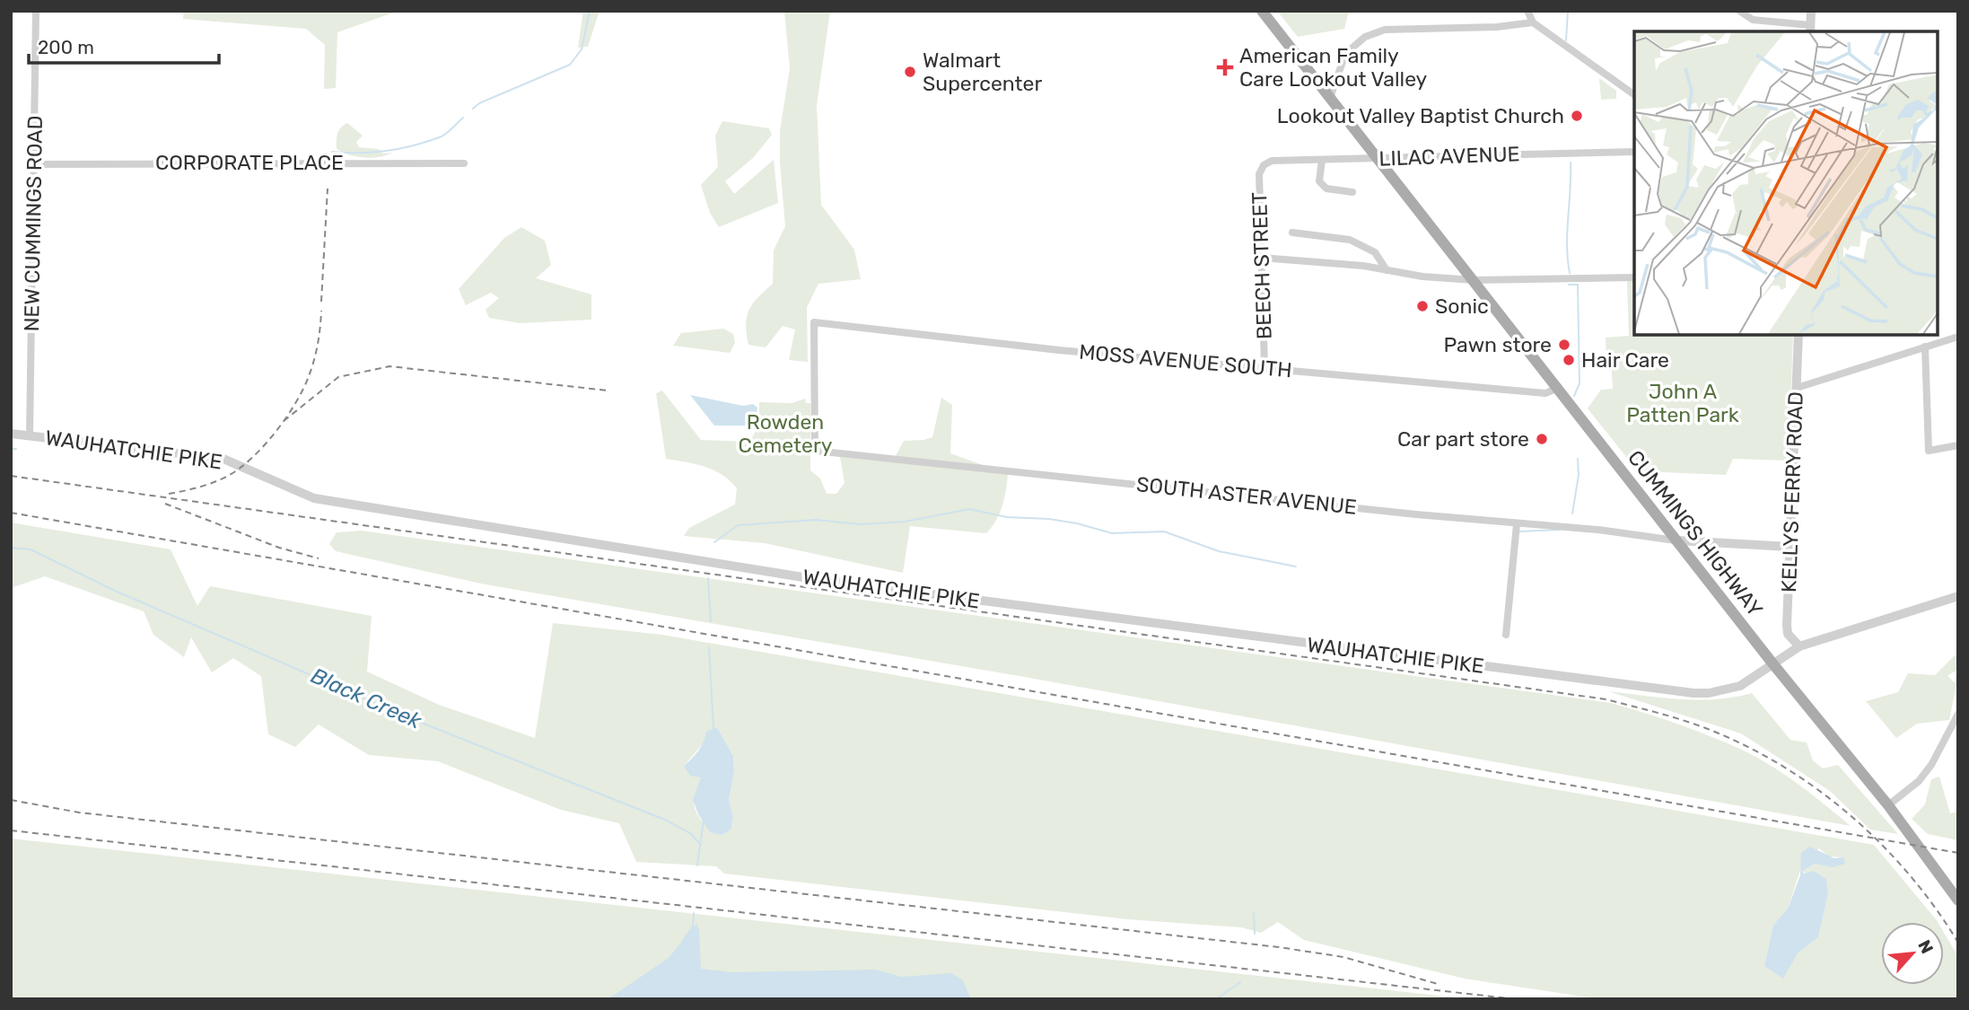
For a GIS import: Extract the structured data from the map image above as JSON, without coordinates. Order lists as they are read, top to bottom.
{
  "streets": {
    "main road": ["CUMMINGS HIGHWAY"],
    "street": [
      "LILAC AVENUE",
      "CORPORATE PLACE",
      "NEW CUMMINGS ROAD",
      "BEECH STREET",
      "MOSS AVENUE SOUTH",
      "WAUHATCHIE PIKE",
      "KELLYS FERRY ROAD",
      "SOUTH ASTER AVENUE"
    ]
  },
  "crossings": [
    ["LILAC AVENUE", "BEECH STREET"],
    ["LILAC AVENUE", "CUMMINGS HIGHWAY"],
    ["CORPORATE PLACE", "NEW CUMMINGS ROAD"],
    ["NEW CUMMINGS ROAD", "WAUHATCHIE PIKE"],
    ["BEECH STREET", "MOSS AVENUE SOUTH"],
    ["MOSS AVENUE SOUTH", "SOUTH ASTER AVENUE"],
    ["MOSS AVENUE SOUTH", "CUMMINGS HIGHWAY"],
    ["WAUHATCHIE PIKE", "KELLYS FERRY ROAD"],
    ["WAUHATCHIE PIKE", "CUMMINGS HIGHWAY"],
    ["SOUTH ASTER AVENUE", "CUMMINGS HIGHWAY"]
  ],
  "water": ["Black Creek"],
  "parks": ["John A Patten Park", "Rowden Cemetery"],
  "places": {
    "health": ["American Family Care Lookout Valley"],
    "other": [
      "Walmart Supercenter",
      "Lookout Valley Baptist Church",
      "Sonic",
      "Pawn store",
      "Hair Care",
      "Car part store"
    ]
  },
  "scale_bar": "200 m",
  "north": "top right"
}
